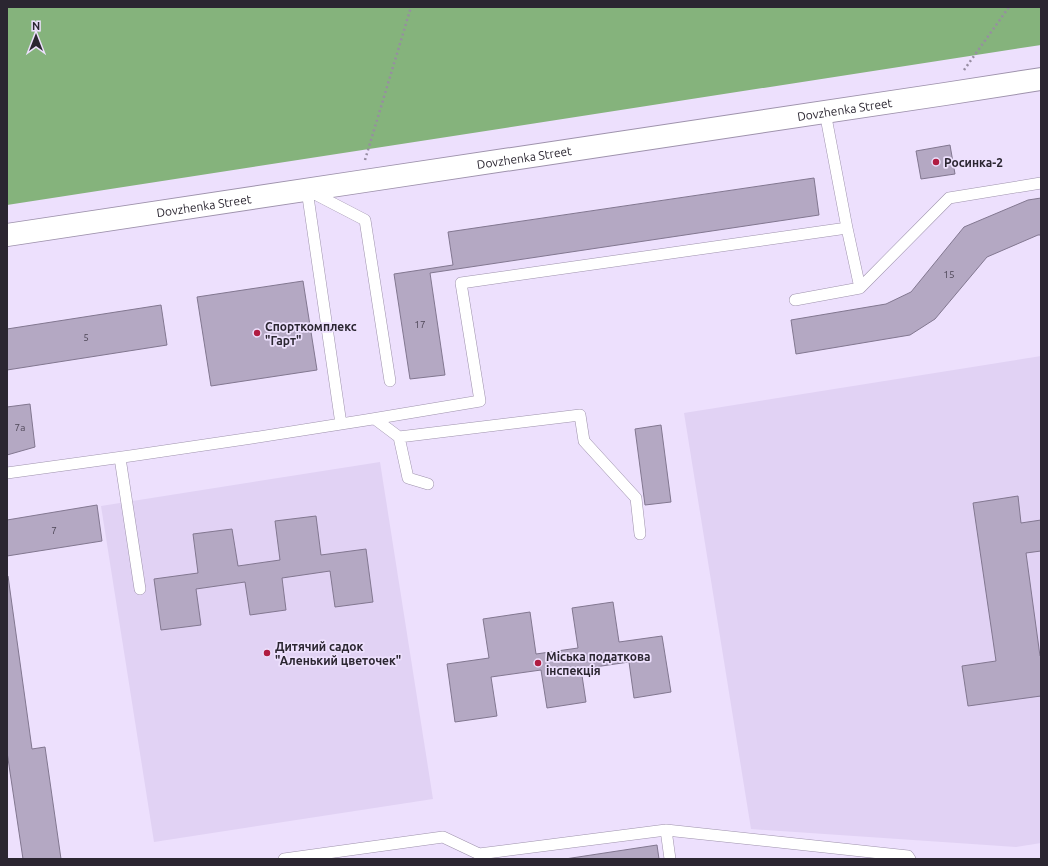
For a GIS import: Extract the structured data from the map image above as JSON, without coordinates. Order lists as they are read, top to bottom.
{
  "streets": {
    "street": ["Dovzhenka Street"]
  },
  "places": [
    "Росинка-2",
    "Спорткомплекс \"Гарт\"",
    "Дитячий садок \"Аленький цветочек\"",
    "Міська податкова інспекція"
  ],
  "house_numbers": [
    "15",
    "17",
    "5",
    "7а",
    "7"
  ],
  "north": "top"
}
